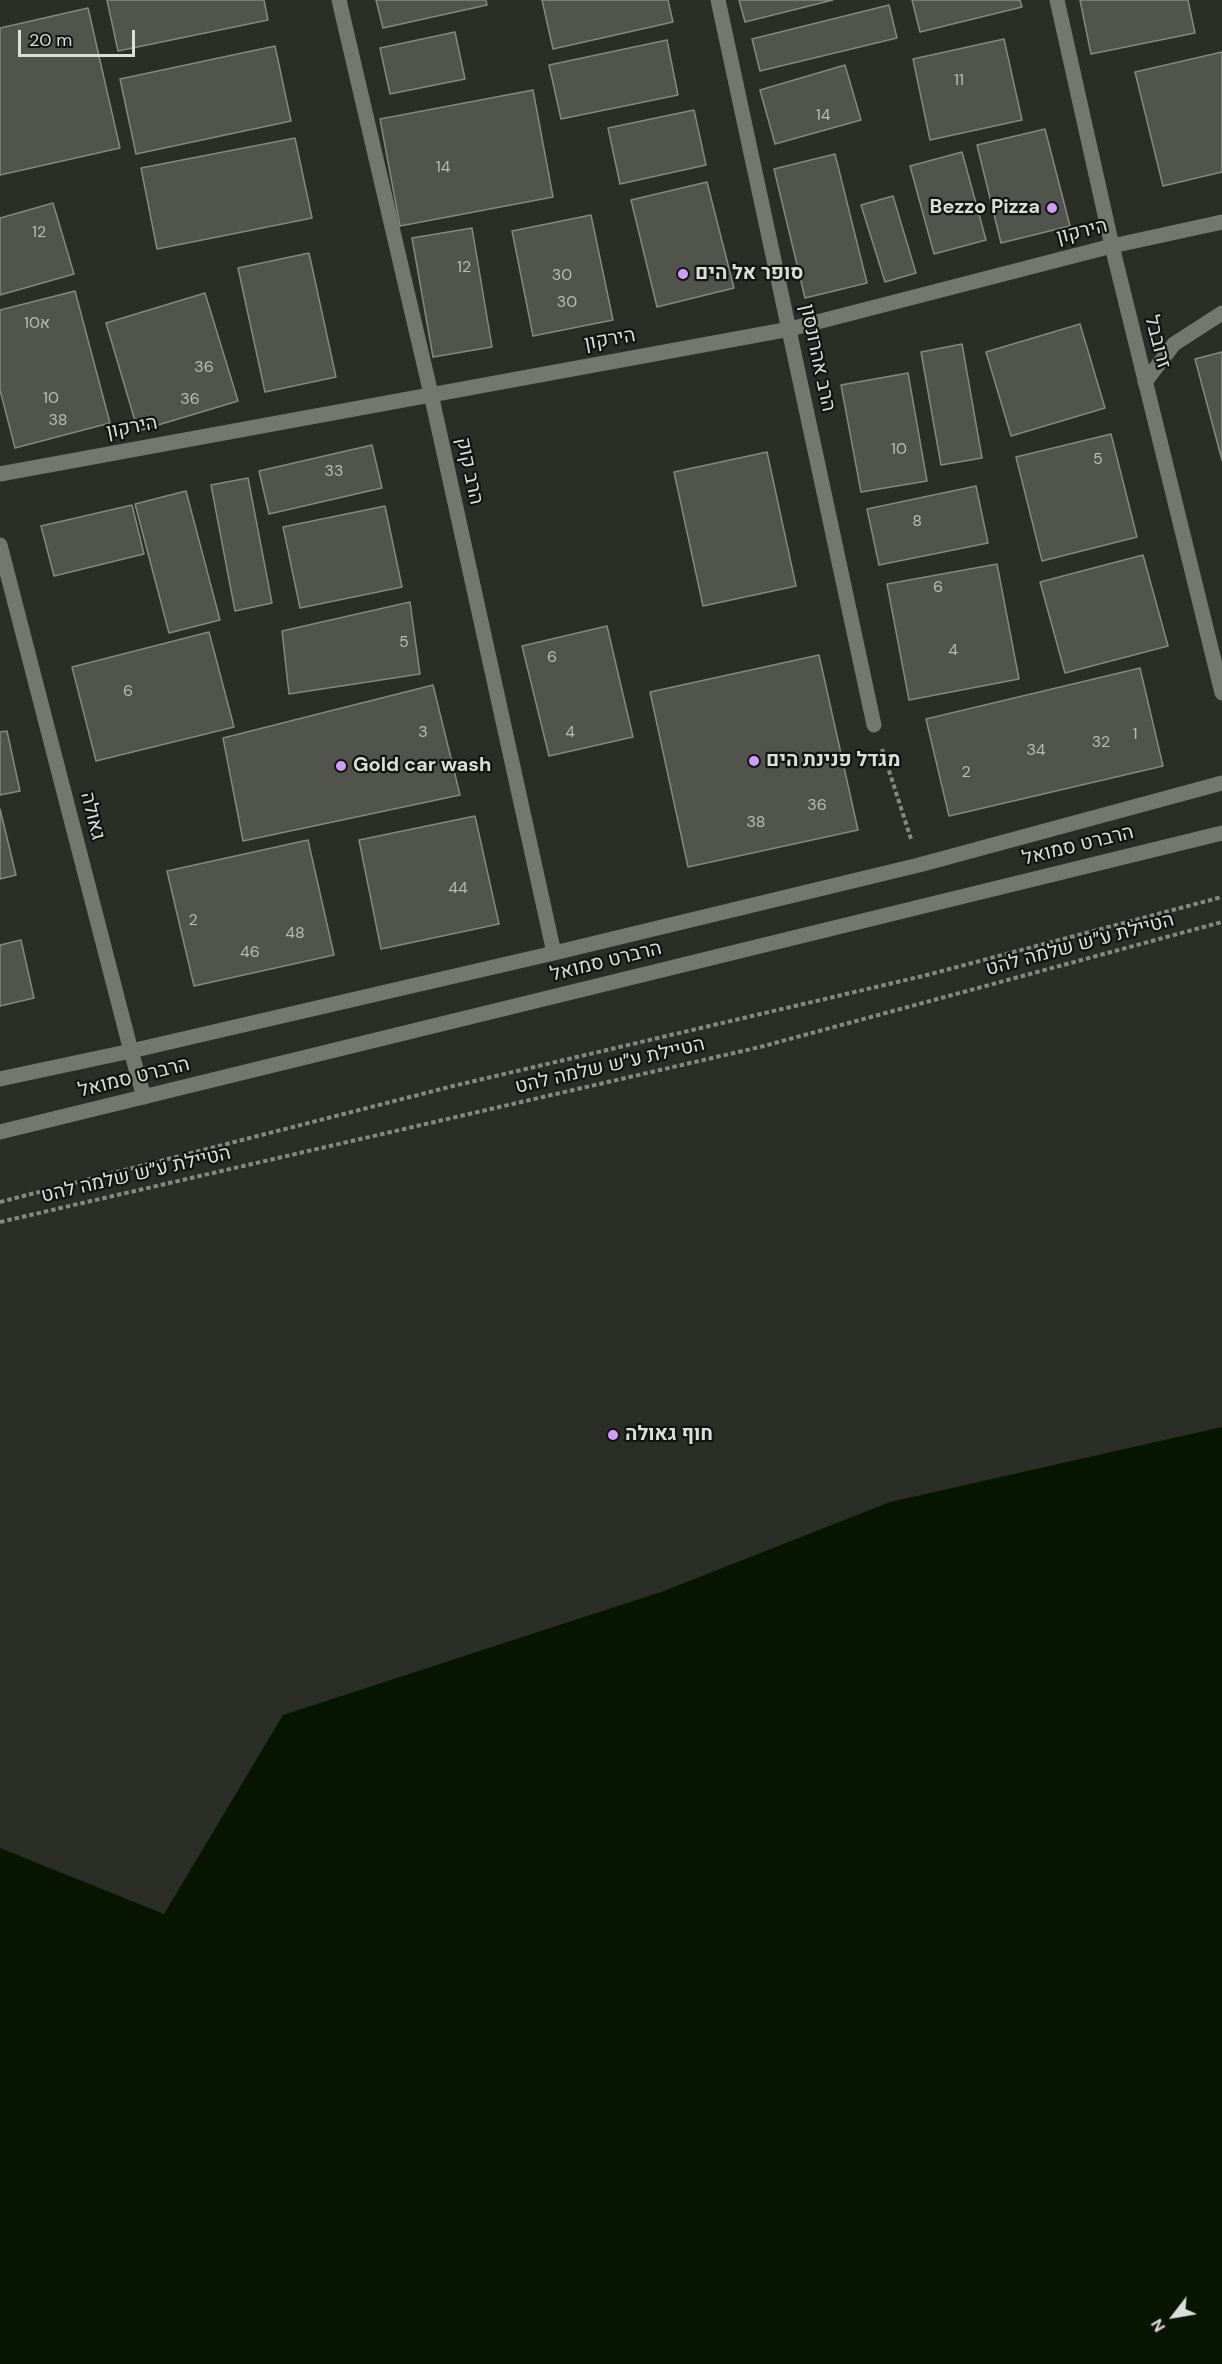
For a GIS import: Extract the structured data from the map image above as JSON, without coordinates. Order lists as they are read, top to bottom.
{
  "streets": {
    "street": [
      "הירקון",
      "זרובבל",
      "הרב אהרונסון",
      "הרב קוק",
      "גאולה",
      "הרברט סמואל"
    ],
    "path": ["הטיילת ע״ש שלמה להט"]
  },
  "crossings": [
    ["הירקון", "זרובבל"],
    ["הירקון", "הרב אהרונסון"],
    ["הירקון", "הרב קוק"],
    ["הרב קוק", "הרברט סמואל"],
    ["גאולה", "הרברט סמואל"]
  ],
  "places": [
    "Bezzo Pizza",
    "סופר אל הים",
    "מגדל פנינת הים",
    "Gold car wash",
    "חוף גאולה"
  ],
  "house_numbers": [
    "11",
    "14",
    "14",
    "12",
    "12",
    "30",
    "30",
    "10א",
    "36",
    "10",
    "36",
    "38",
    "10",
    "5",
    "33",
    "8",
    "6",
    "5",
    "4",
    "6",
    "6",
    "3",
    "4",
    "1",
    "32",
    "34",
    "2",
    "36",
    "38",
    "44",
    "2",
    "48",
    "46"
  ],
  "scale_bar": "20 m",
  "north": "bottom left"
}
